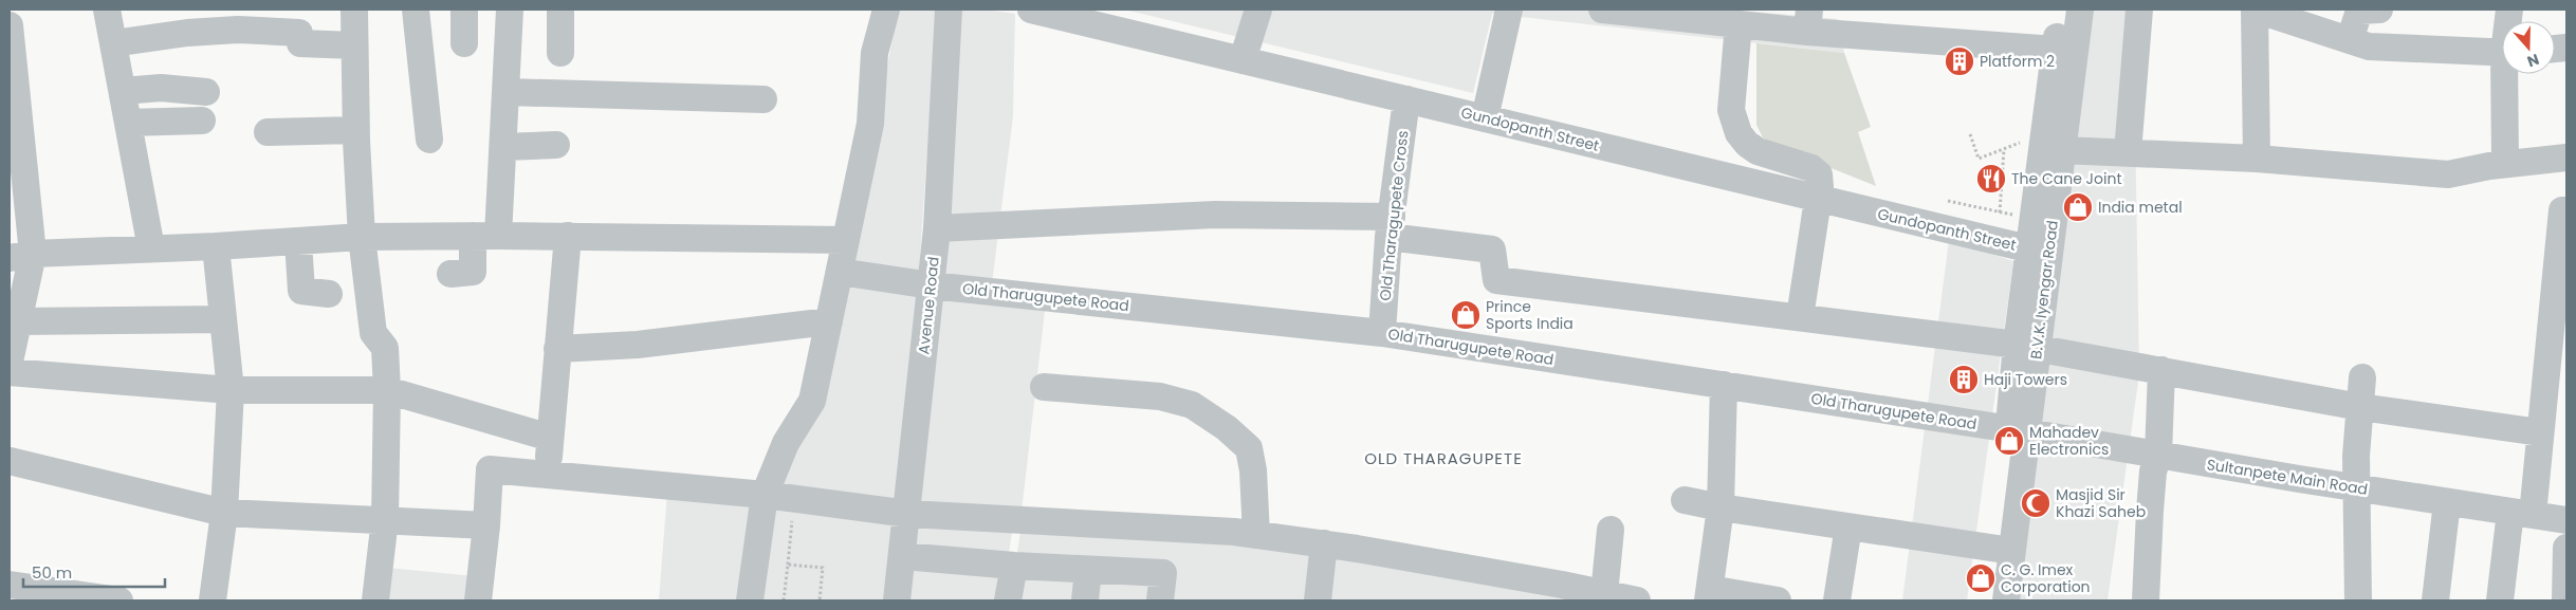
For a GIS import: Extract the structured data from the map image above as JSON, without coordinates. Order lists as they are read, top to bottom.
{
  "streets": {
    "street": [
      "Gundopanth Street",
      "Old Tharagupete Cross",
      "B.V.K. Iyengar Road",
      "Old Tharugupete Road",
      "Avenue Road",
      "Sultanpete Main Road"
    ]
  },
  "crossings": [
    ["Gundopanth Street", "Old Tharagupete Cross"],
    ["Gundopanth Street", "B.V.K. Iyengar Road"],
    ["Old Tharagupete Cross", "Old Tharugupete Road"],
    ["B.V.K. Iyengar Road", "Old Tharugupete Road"],
    ["B.V.K. Iyengar Road", "Sultanpete Main Road"],
    ["Old Tharugupete Road", "Avenue Road"],
    ["Old Tharugupete Road", "Sultanpete Main Road"]
  ],
  "districts": ["OLD THARAGUPETE"],
  "places": {
    "building": ["Platform 2", "Haji Towers"],
    "restaurant": ["The Cane Joint"],
    "shop": [
      "India metal",
      "Prince Sports India",
      "Mahadev Electronics",
      "C. G. Imex Corporation"
    ],
    "mosque": ["Masjid Sir Khazi Saheb"]
  },
  "scale_bar": "50 m",
  "north": "bottom"
}
